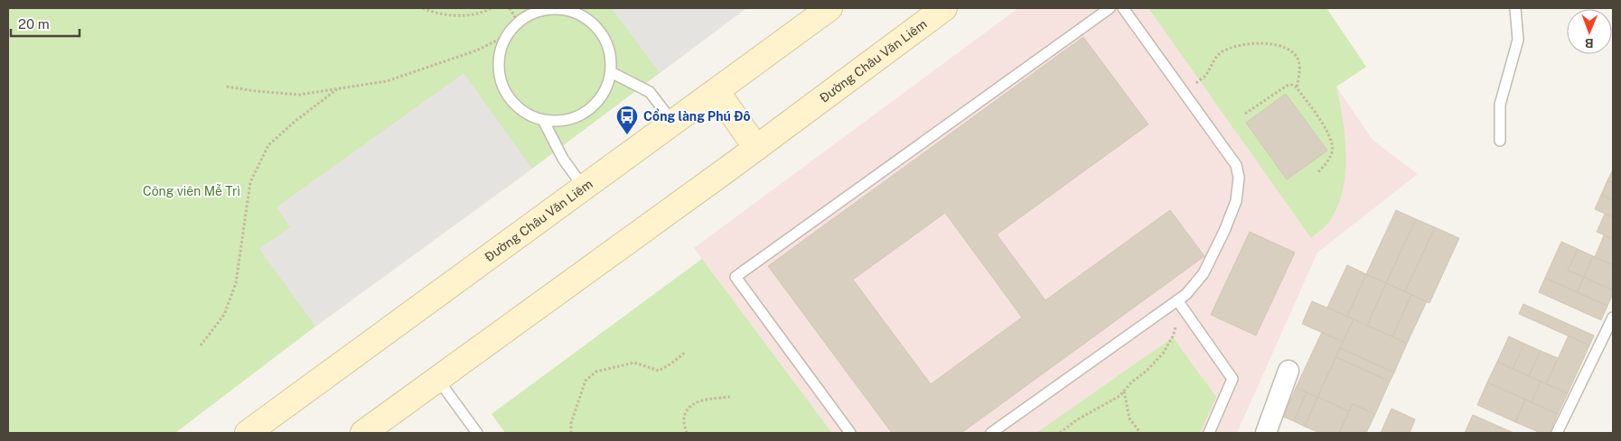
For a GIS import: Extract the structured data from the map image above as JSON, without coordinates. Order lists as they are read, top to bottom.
{
  "streets": {
    "main road": ["Đường Châu Văn Liêm"]
  },
  "parks": ["Công viên Mễ Trì"],
  "places": {
    "bus stop": ["Cổng làng Phú Đô"]
  },
  "scale_bar": "20 m",
  "north": "bottom"
}
